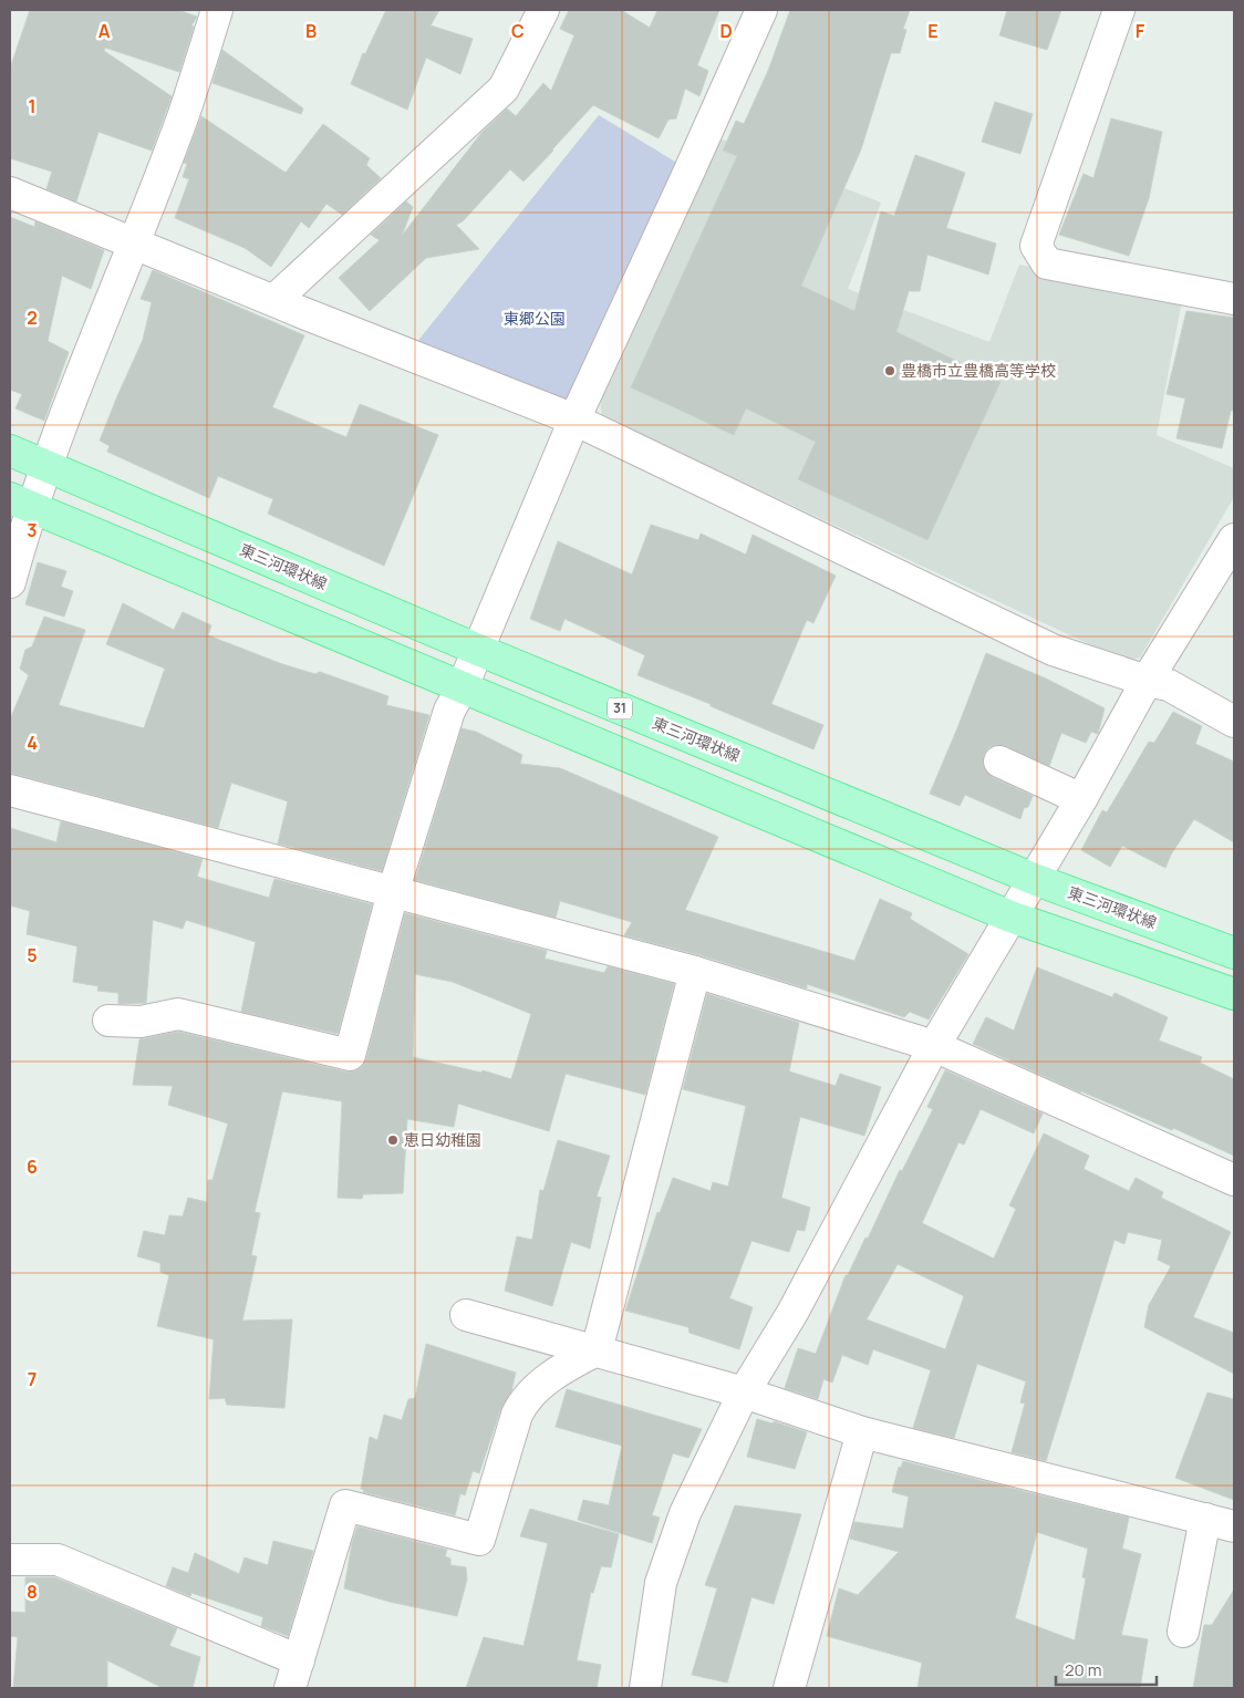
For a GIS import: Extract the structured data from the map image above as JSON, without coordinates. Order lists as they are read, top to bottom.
{
  "streets": {
    "main road": ["東三河環状線", "31"]
  },
  "parks": ["東郷公園"],
  "places": ["豊橋市立豊橋高等学校", "恵日幼稚園"],
  "scale_bar": "20 m",
  "grid": {
    "columns": [
      "A",
      "B",
      "C",
      "D",
      "E",
      "F"
    ],
    "rows": [
      "1",
      "2",
      "3",
      "4",
      "5",
      "6",
      "7",
      "8"
    ]
  }
}
